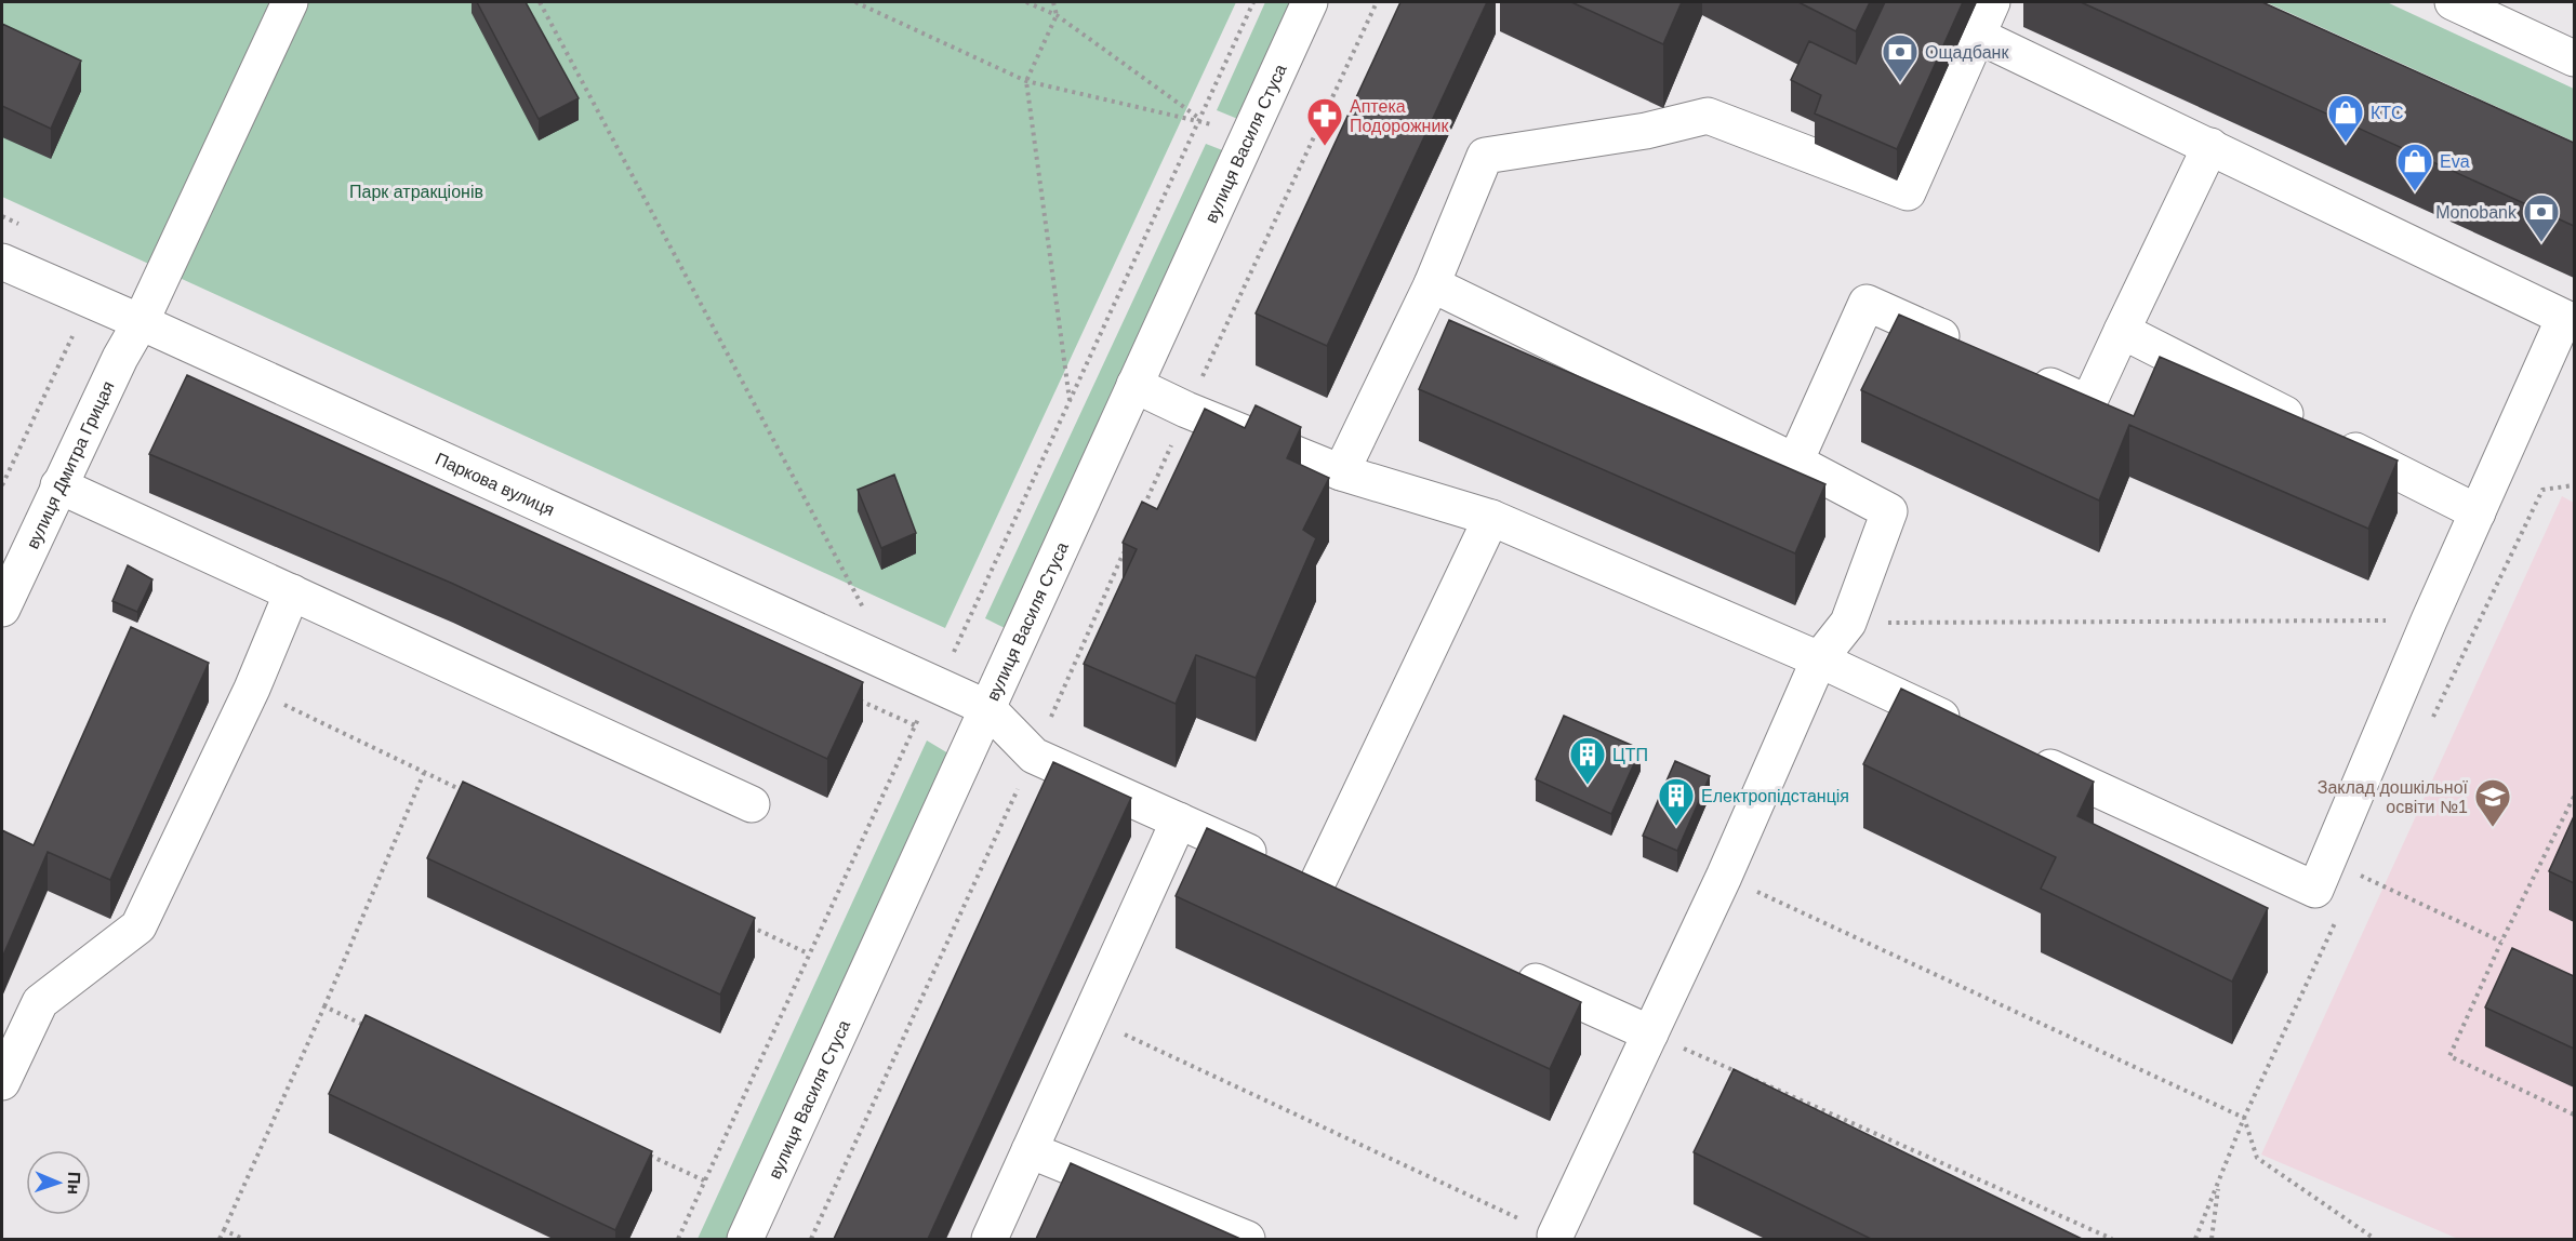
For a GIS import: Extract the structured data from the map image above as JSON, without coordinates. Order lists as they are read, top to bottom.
{
  "streets": {
    "street": ["вулиця Василя Стуса", "вулиця Дмитра Грицая", "Паркова вулиця"]
  },
  "crossings": [
    ["вулиця Василя Стуса", "Паркова вулиця"],
    ["вулиця Дмитра Грицая", "Паркова вулиця"]
  ],
  "parks": ["Парк атракціонів"],
  "places": {
    "bank": ["Ощадбанк", "Monobank"],
    "shop": ["КТС", "Eva"],
    "pharmacy": ["Аптека Подорожник"],
    "building": ["ЦТП", "Електропідстанція"],
    "school or university": ["Заклад дошкільної освіти №1"]
  },
  "north": "right"
}
